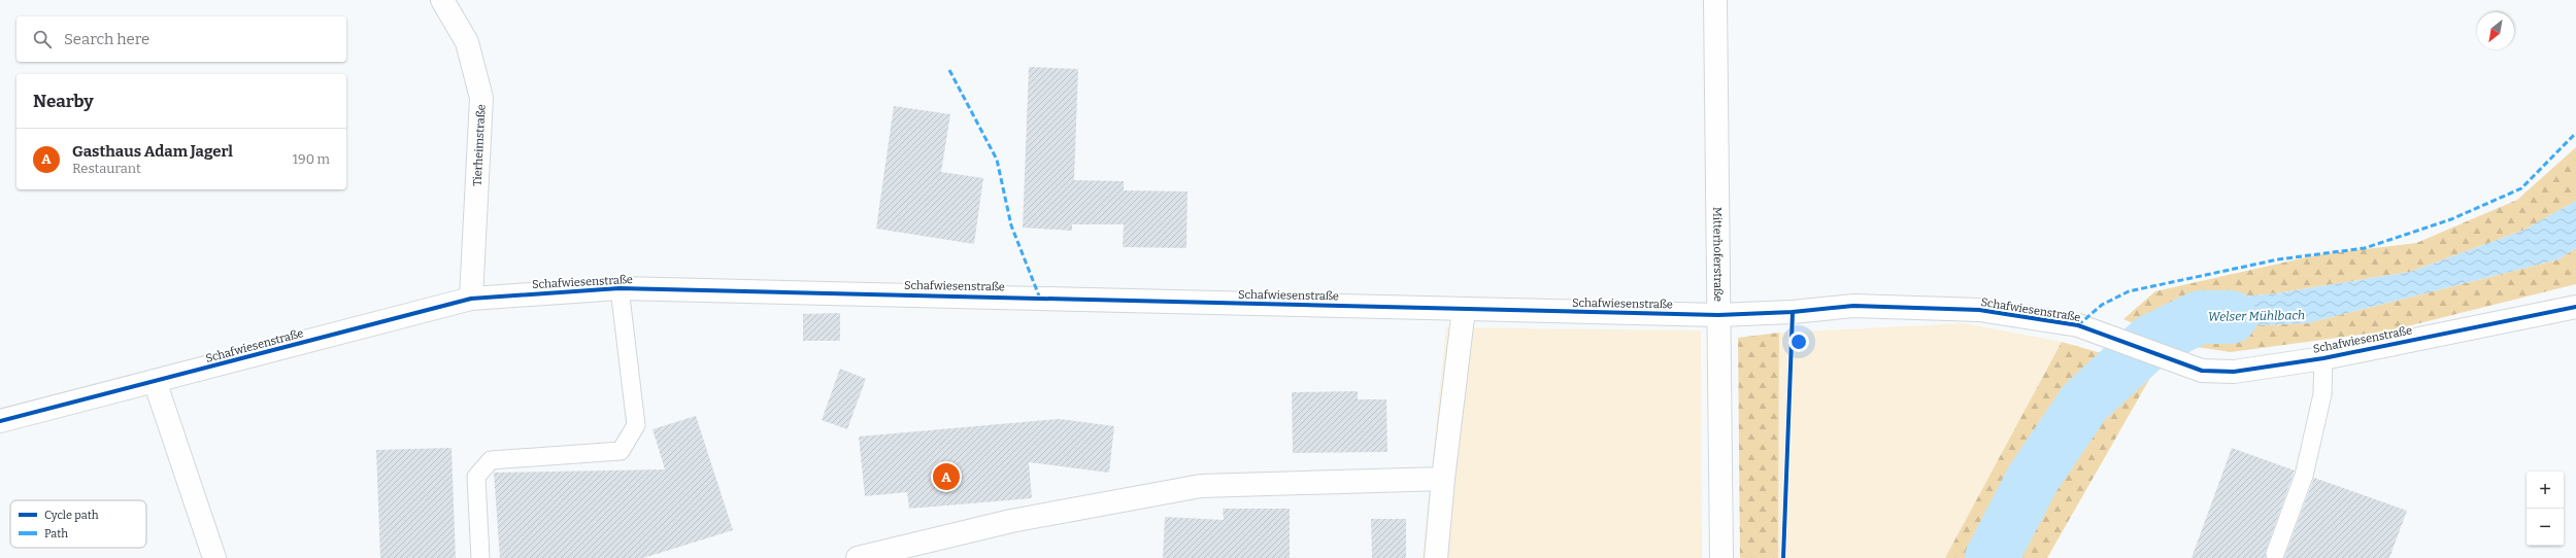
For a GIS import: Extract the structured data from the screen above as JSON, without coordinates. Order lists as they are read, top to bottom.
{
  "streets": {
    "street": ["Tierheimstraße", "Mitterhoferstraße", "Schafwiesenstraße"]
  },
  "crossings": [
    ["Tierheimstraße", "Schafwiesenstraße"],
    ["Mitterhoferstraße", "Schafwiesenstraße"]
  ],
  "water": ["Welser Mühlbach"],
  "legend": ["Cycle path", "Path"],
  "north": "bottom left",
  "page": {
    "search": "Search here",
    "heading": "Nearby",
    "list": [
      {
        "mark": "A",
        "name": "Gasthaus Adam Jagerl",
        "note": "Restaurant",
        "value": "190 m"
      }
    ],
    "pins": "A",
    "map_buttons": ["+", "−"]
  }
}
